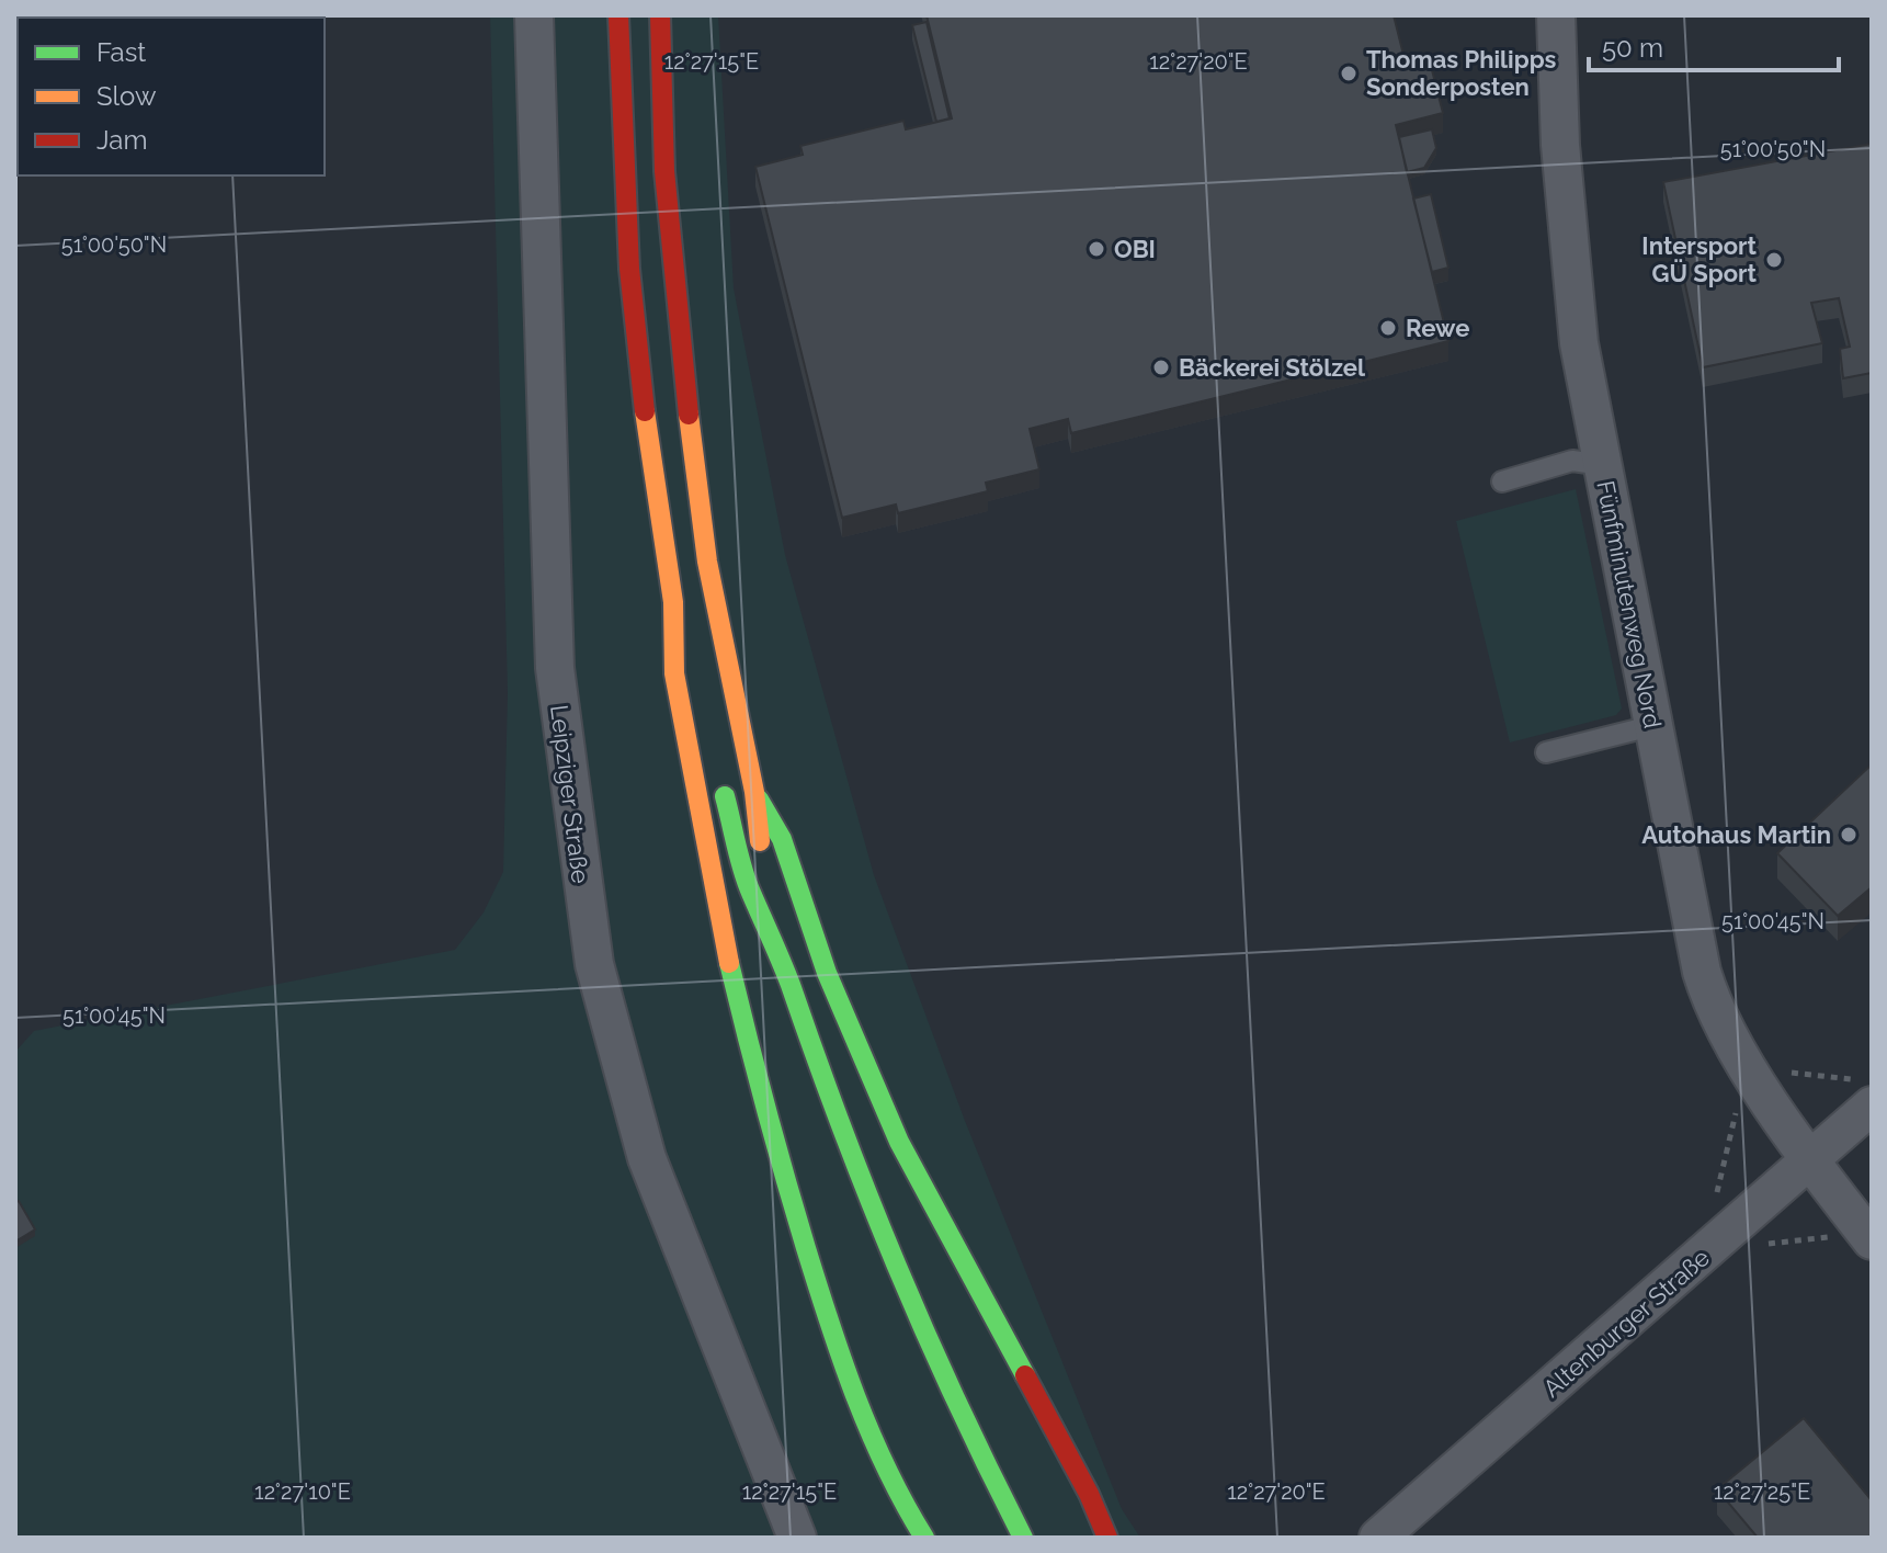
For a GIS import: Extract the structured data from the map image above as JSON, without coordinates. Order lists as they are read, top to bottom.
{
  "streets": {
    "street": ["Fünfminutenweg Nord", "Leipziger Straße", "Altenburger Straße"]
  },
  "crossings": [
    ["Fünfminutenweg Nord", "Altenburger Straße"]
  ],
  "places": [
    "Thomas Philipps Sonderposten",
    "OBI",
    "Intersport GÜ Sport",
    "Rewe",
    "Bäckerei Stölzel",
    "Autohaus Martin"
  ],
  "legend": ["Fast", "Slow", "Jam"],
  "scale_bar": "50 m",
  "coordinates": [
    "12°27'15\"E",
    "12°27'20\"E",
    "51°00'50\"N",
    "51°00'45\"N",
    "12°27'10\"E",
    "12°27'25\"E"
  ]
}
